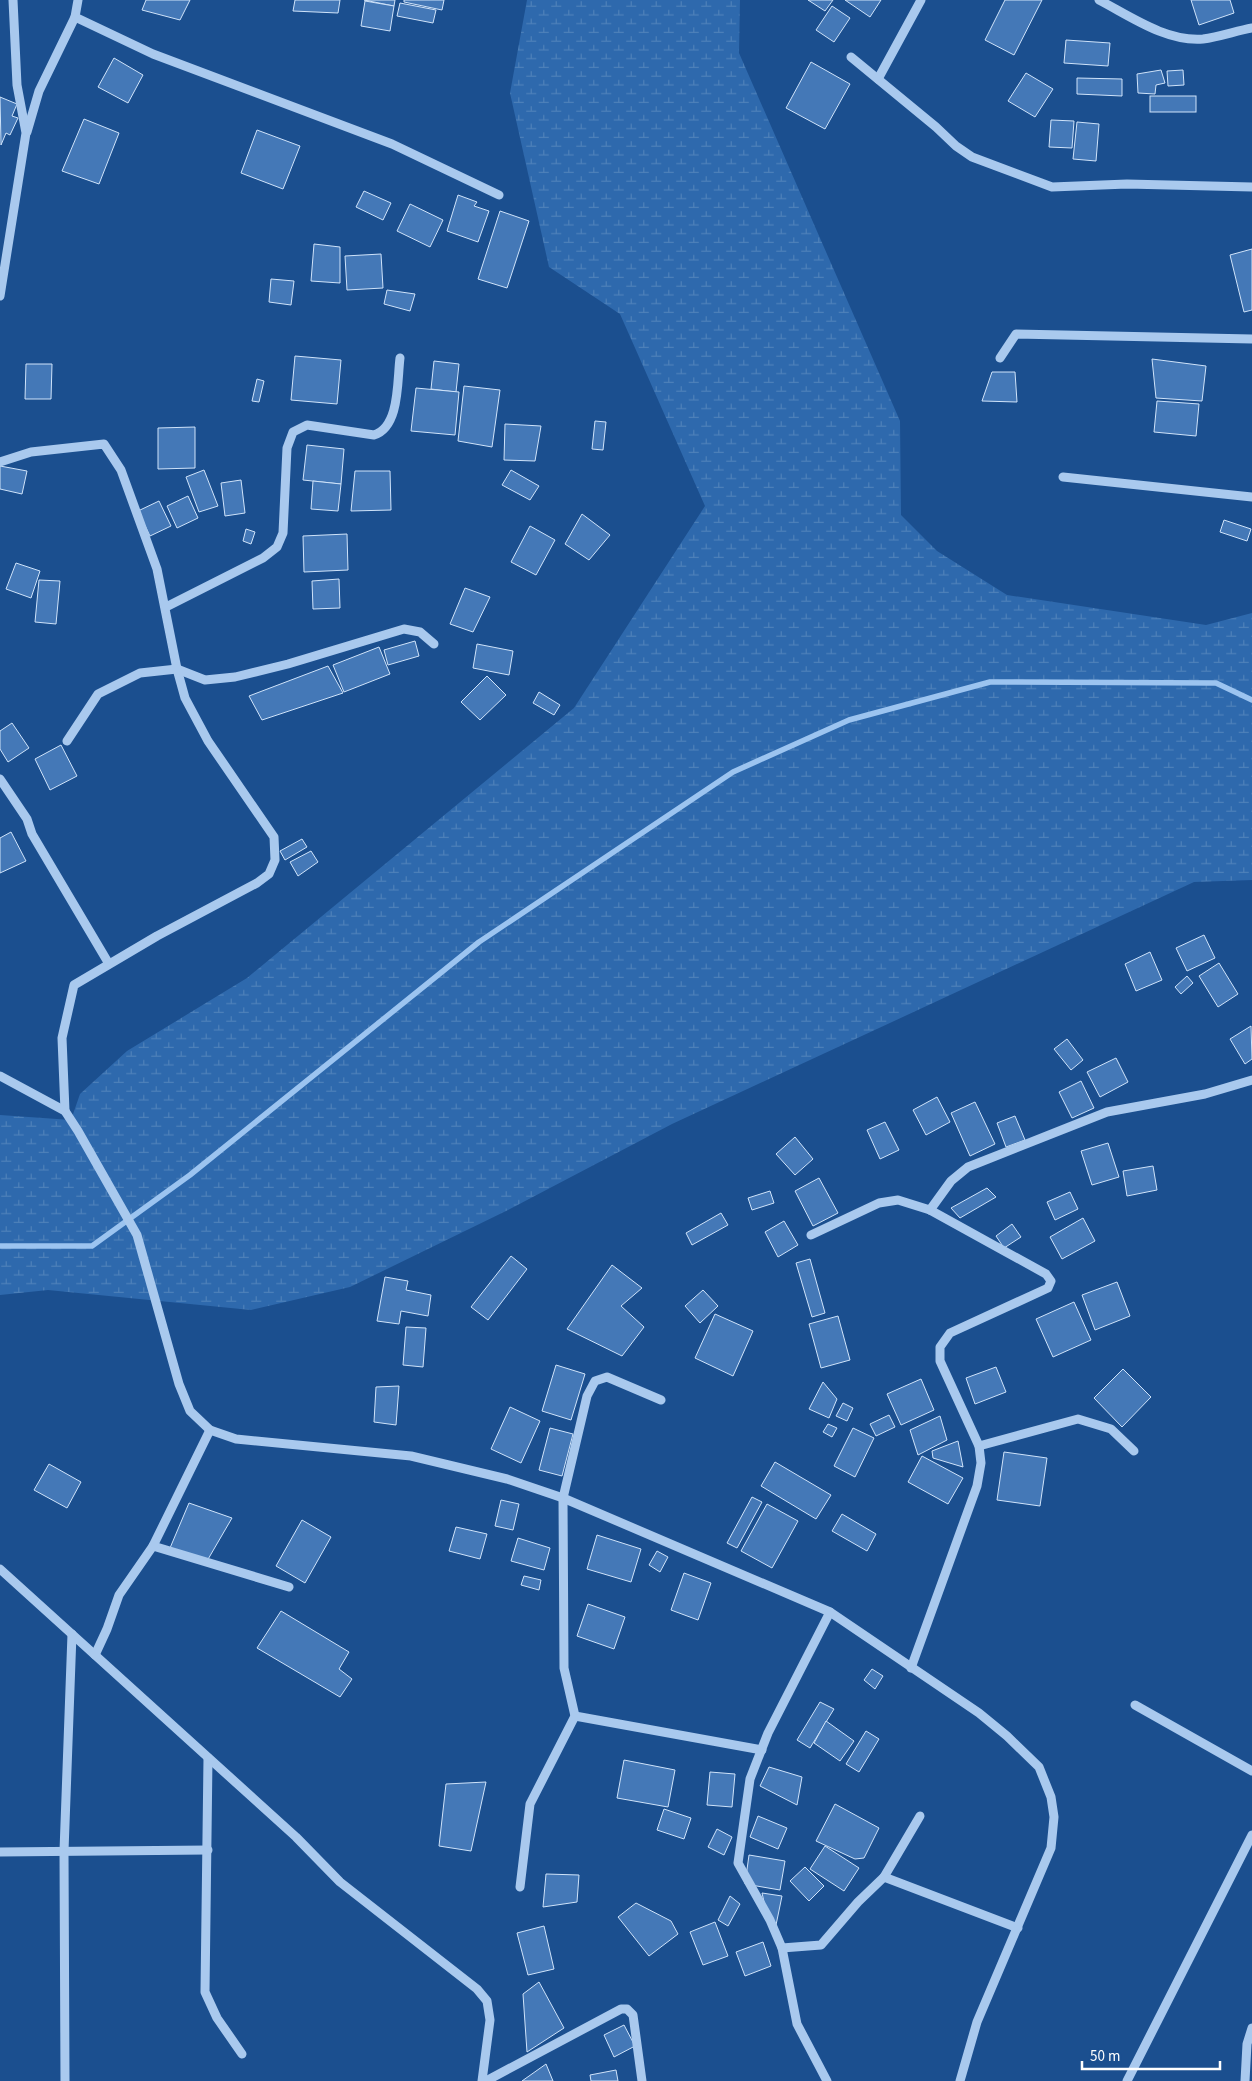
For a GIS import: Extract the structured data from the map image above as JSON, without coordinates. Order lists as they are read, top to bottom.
{
  "scale_bar": "50 m"
}
